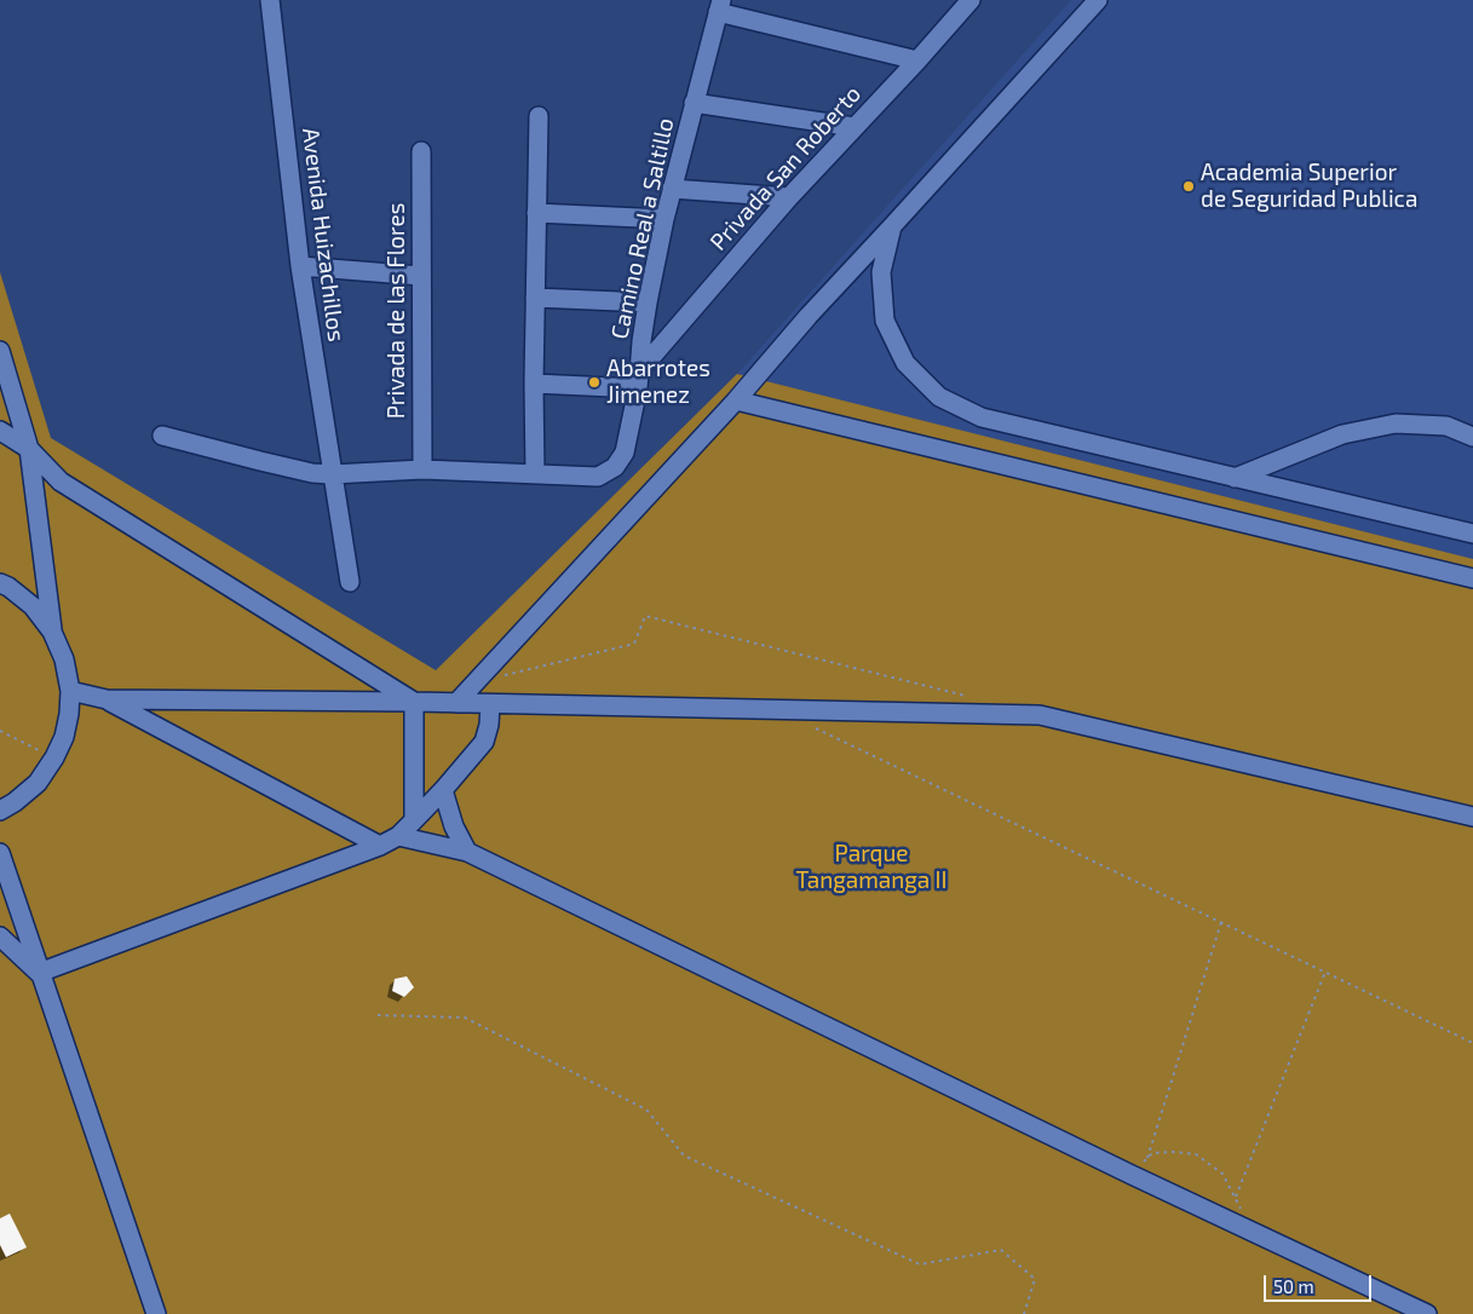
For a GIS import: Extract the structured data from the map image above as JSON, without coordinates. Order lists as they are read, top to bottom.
{
  "streets": {
    "street": [
      "Privada San Roberto",
      "Camino Real a Saltillo",
      "Avenida Huizachillos",
      "Privada de las Flores"
    ]
  },
  "crossings": [
    ["Privada San Roberto", "Camino Real a Saltillo"]
  ],
  "parks": ["Parque Tangamanga II"],
  "places": ["Academia Superior de Seguridad Publica", "Abarrotes Jimenez"],
  "scale_bar": "50 m"
}
